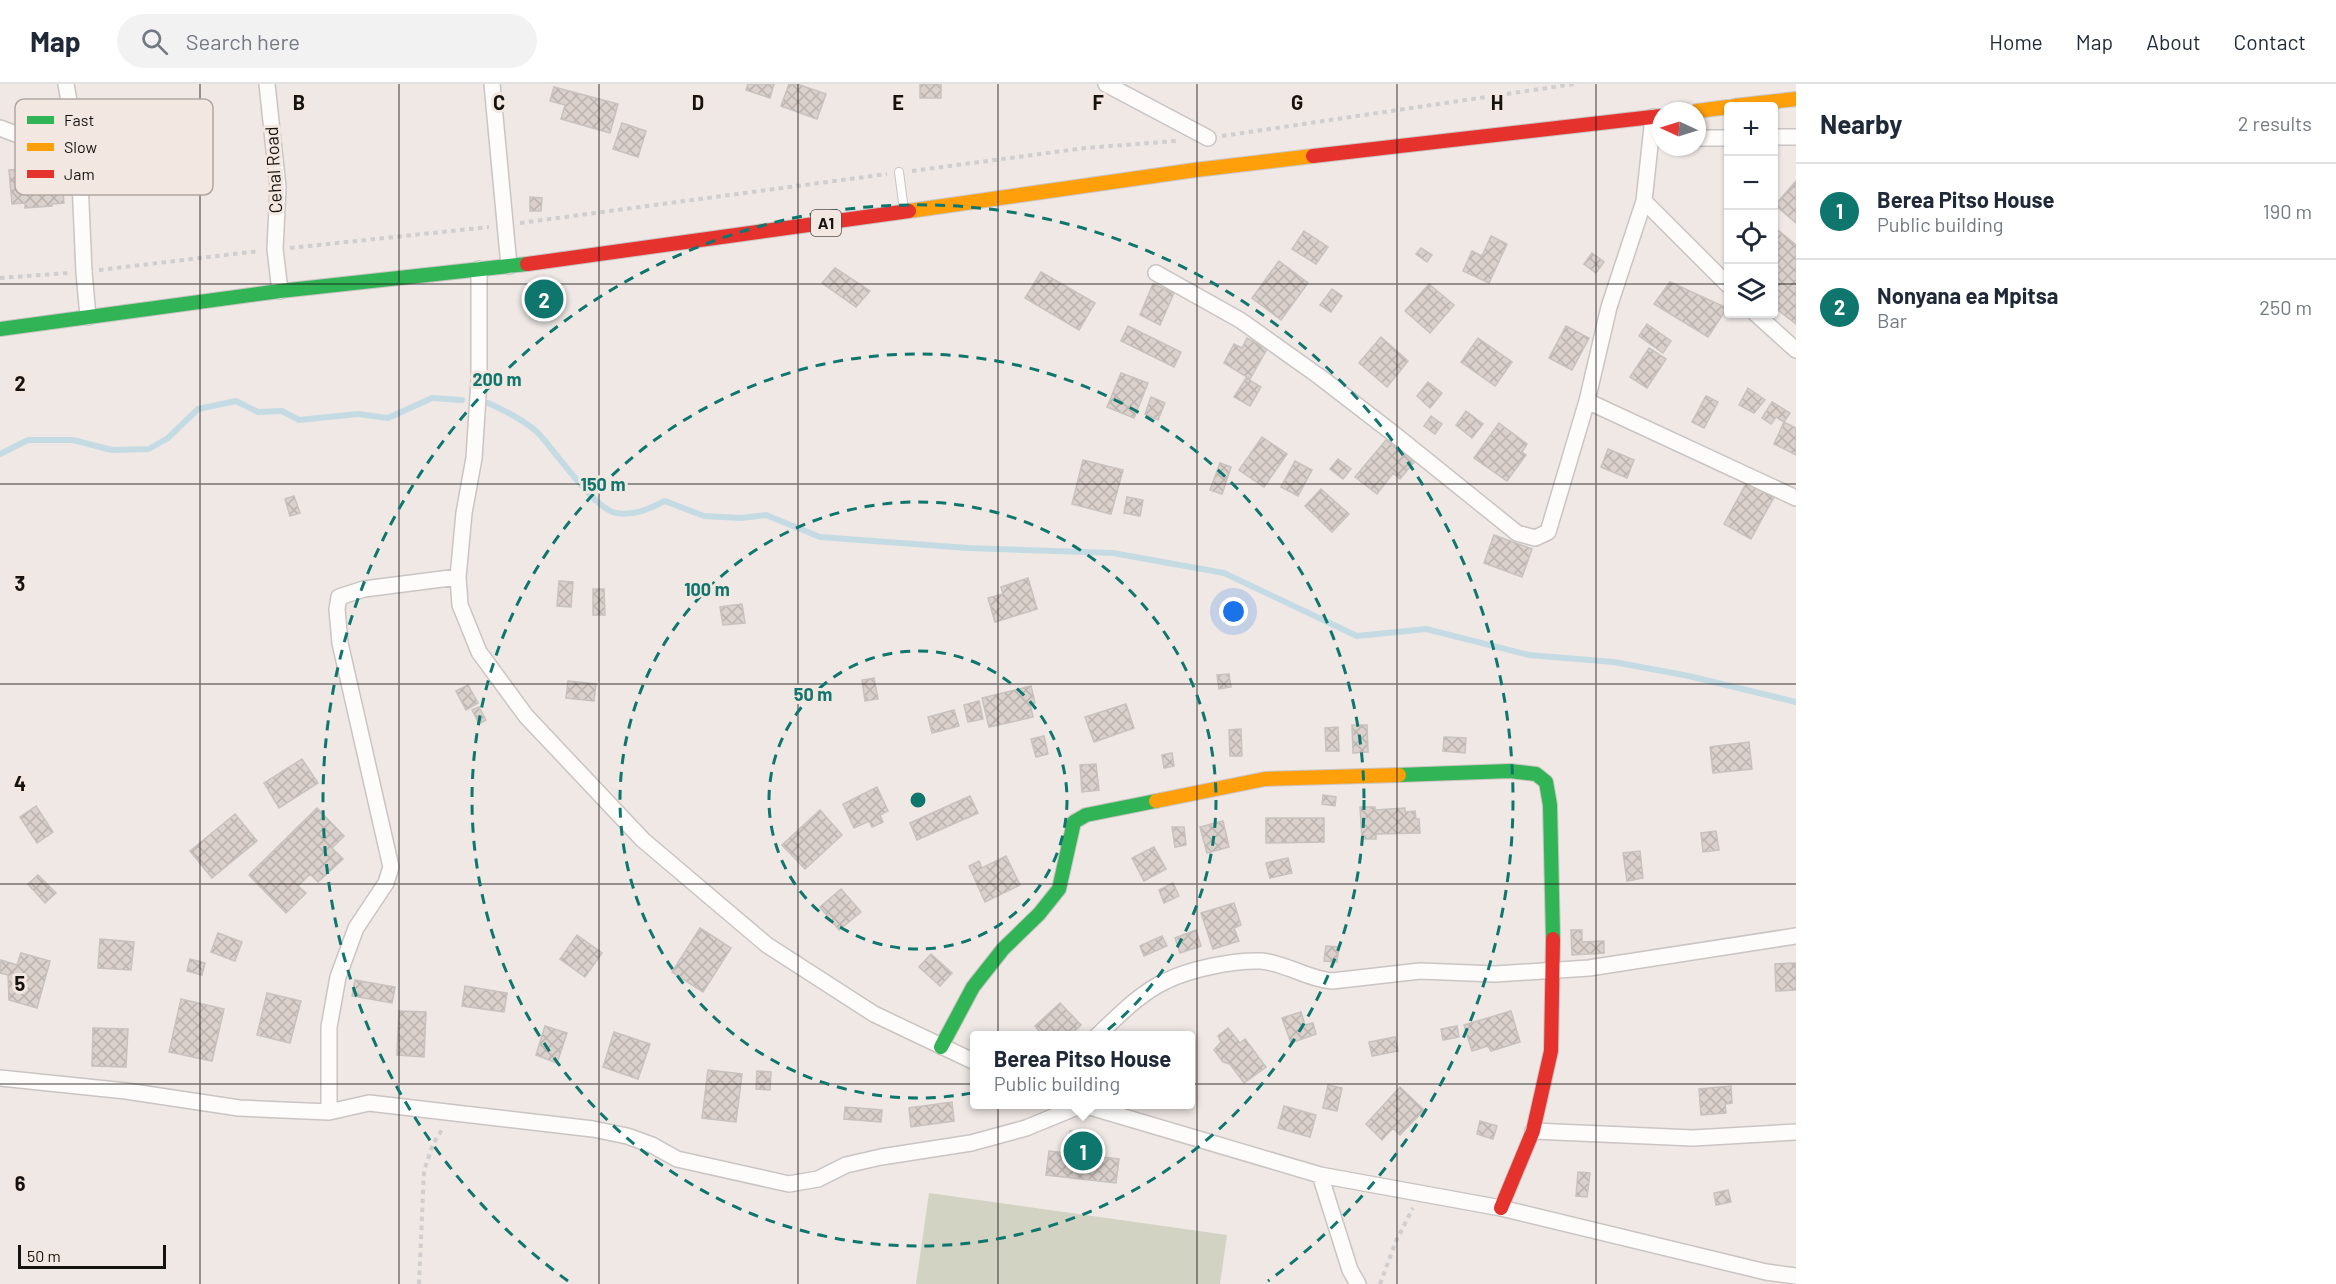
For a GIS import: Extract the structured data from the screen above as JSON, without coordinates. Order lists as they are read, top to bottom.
{
  "streets": {
    "main road": ["A1"],
    "street": ["Cehal Road"]
  },
  "crossings": [
    ["Cehal Road", "A1"]
  ],
  "legend": ["Fast", "Slow", "Jam"],
  "scale_bar": "50 m",
  "north": "left",
  "page": {
    "header": "Map",
    "search": "Search here",
    "nav": [
      "Home",
      "Map",
      "About",
      "Contact"
    ],
    "heading": ["Nearby", "2 results"],
    "map_buttons": ["+", "−"],
    "list": [
      {
        "mark": "1",
        "name": "Berea Pitso House",
        "note": "Public building",
        "value": "190 m"
      },
      {
        "mark": "2",
        "name": "Nonyana ea Mpitsa",
        "note": "Bar",
        "value": "250 m"
      }
    ],
    "pins": ["2", "1"],
    "popup": ["Berea Pitso House", "Public building"],
    "scale": "50 m"
  },
  "grid": {
    "columns": [
      "B",
      "C",
      "D",
      "E",
      "F",
      "G",
      "H"
    ],
    "rows": [
      "2",
      "3",
      "4",
      "5",
      "6"
    ]
  },
  "rings": [
    "200 m",
    "150 m",
    "100 m",
    "50 m"
  ]
}
